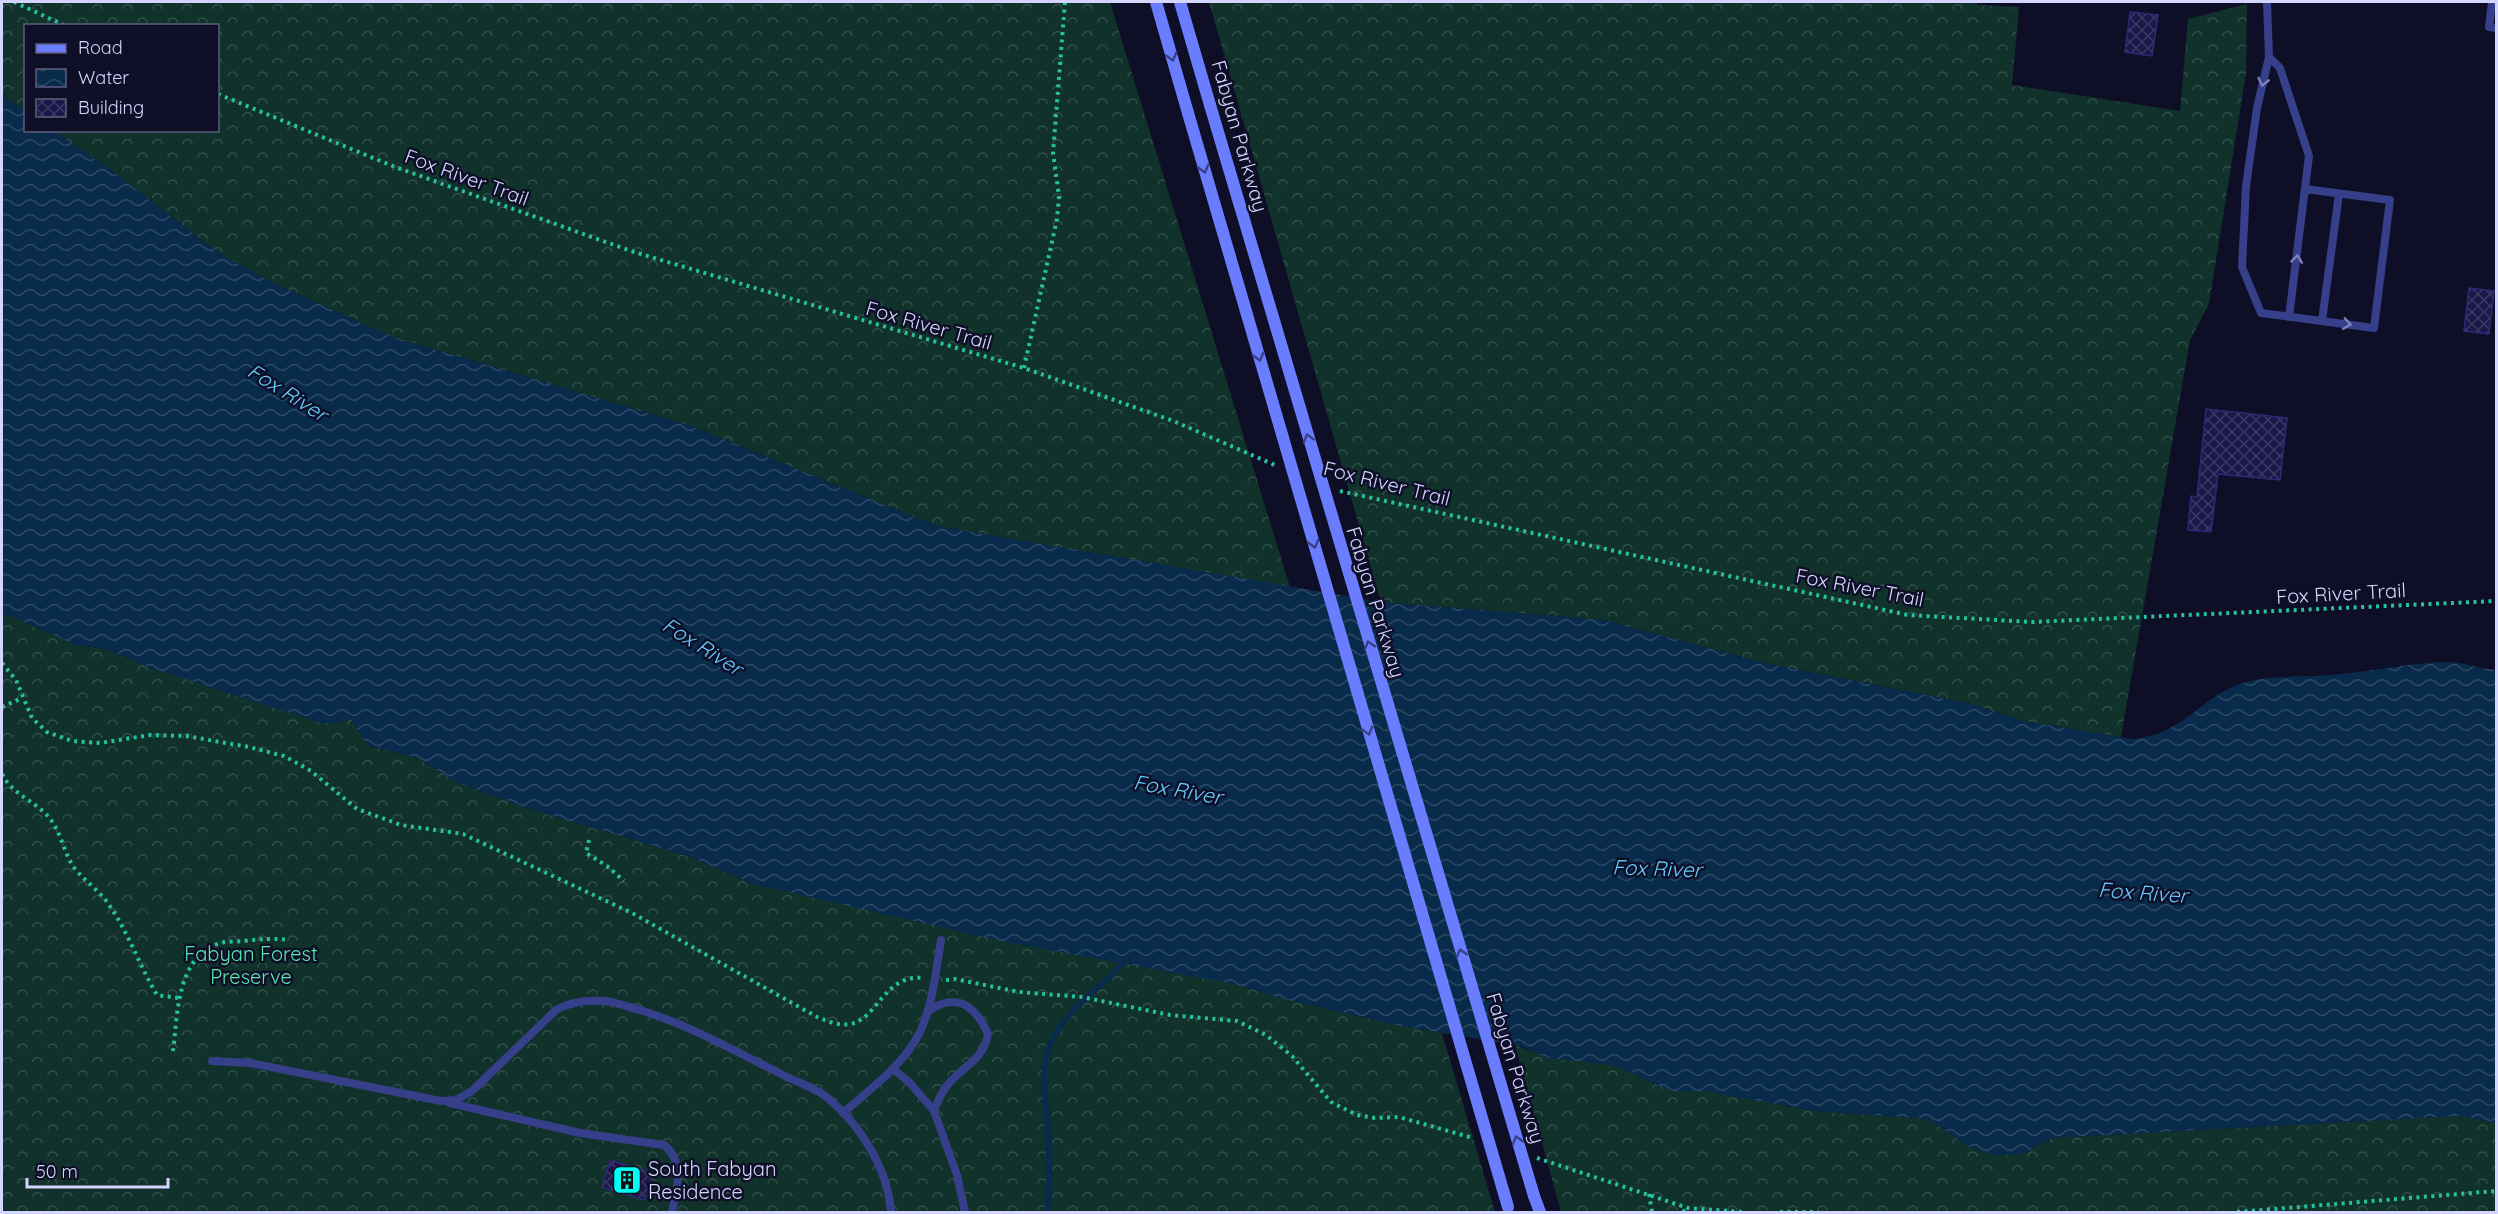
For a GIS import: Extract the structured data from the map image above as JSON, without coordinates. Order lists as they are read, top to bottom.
{
  "streets": {
    "main road": ["Fabyan Parkway"],
    "path": ["Fox River Trail"]
  },
  "water": ["Fox River"],
  "parks": ["Fabyan Forest Preserve"],
  "places": {
    "building": ["South Fabyan Residence"]
  },
  "legend": ["Road", "Water", "Building"],
  "scale_bar": "50 m"
}
